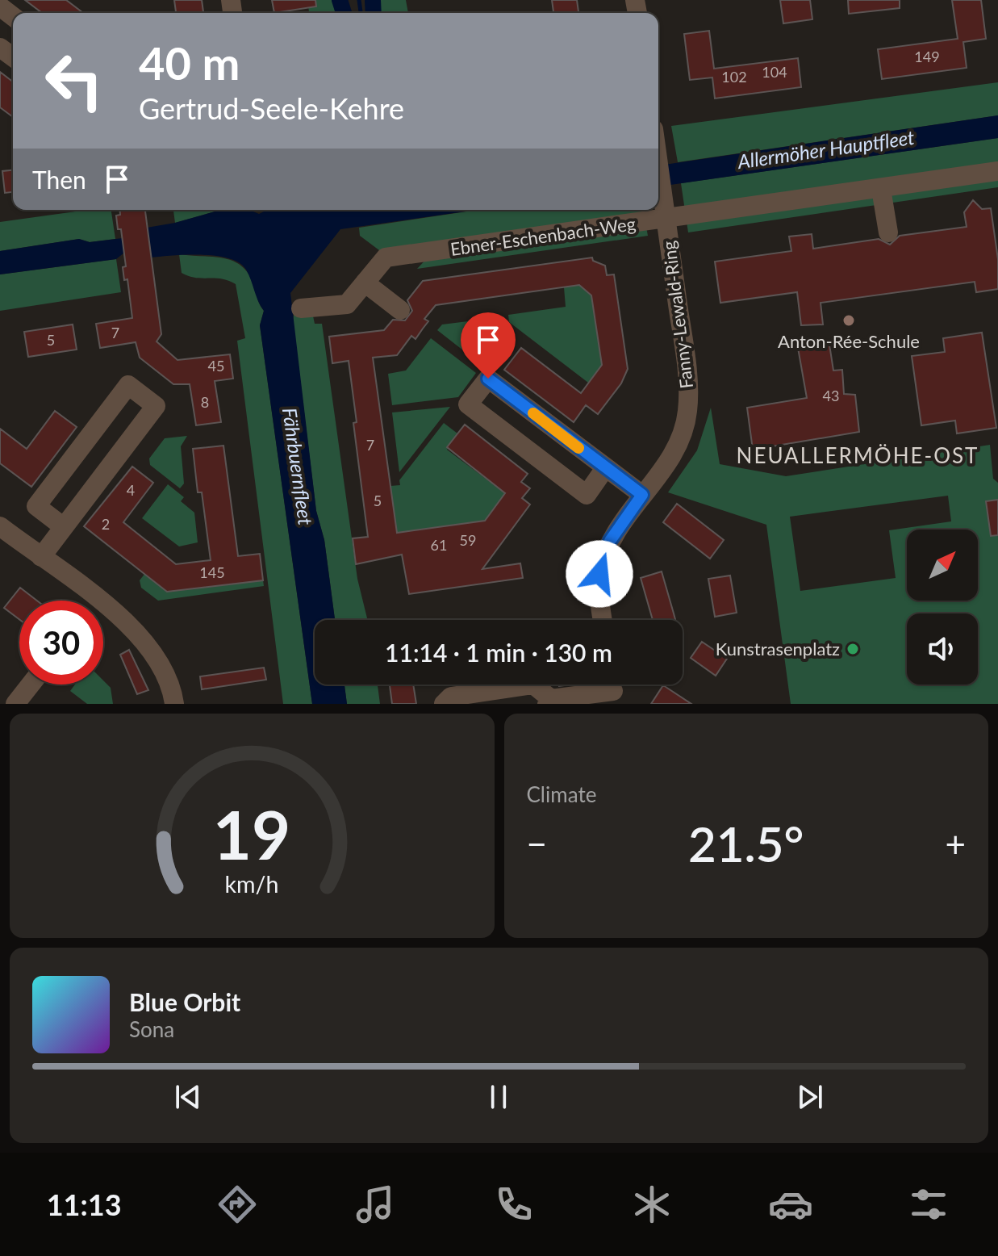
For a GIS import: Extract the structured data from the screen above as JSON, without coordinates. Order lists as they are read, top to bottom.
{
  "streets": {
    "street": ["Ebner-Eschenbach-Weg", "Fanny-Lewald-Ring"]
  },
  "crossings": [
    ["Ebner-Eschenbach-Weg", "Fanny-Lewald-Ring"]
  ],
  "districts": ["NEUALLERMÖHE-OST"],
  "water": ["Allermöher Hauptfleet", "Fährbuernfleet"],
  "places": ["Anton-Rée-Schule", "Kunstrasenplatz"],
  "house_numbers": [
    "149",
    "104",
    "102",
    "7",
    "5",
    "45",
    "43",
    "8",
    "7",
    "4",
    "5",
    "2",
    "59",
    "61",
    "145"
  ],
  "north": "top right",
  "page": {
    "turn": ["40 m", "Gertrud-Seele-Kehre"],
    "then": "Then",
    "limit": "30",
    "trip": "11:14 · 1 min · 130 m",
    "tile": "Climate",
    "heat": ["−", "21.5°", "+"],
    "song": ["Blue Orbit", "Sona"],
    "tabs": "11:13",
    "gauge": ["19", "km/h"]
  }
}
